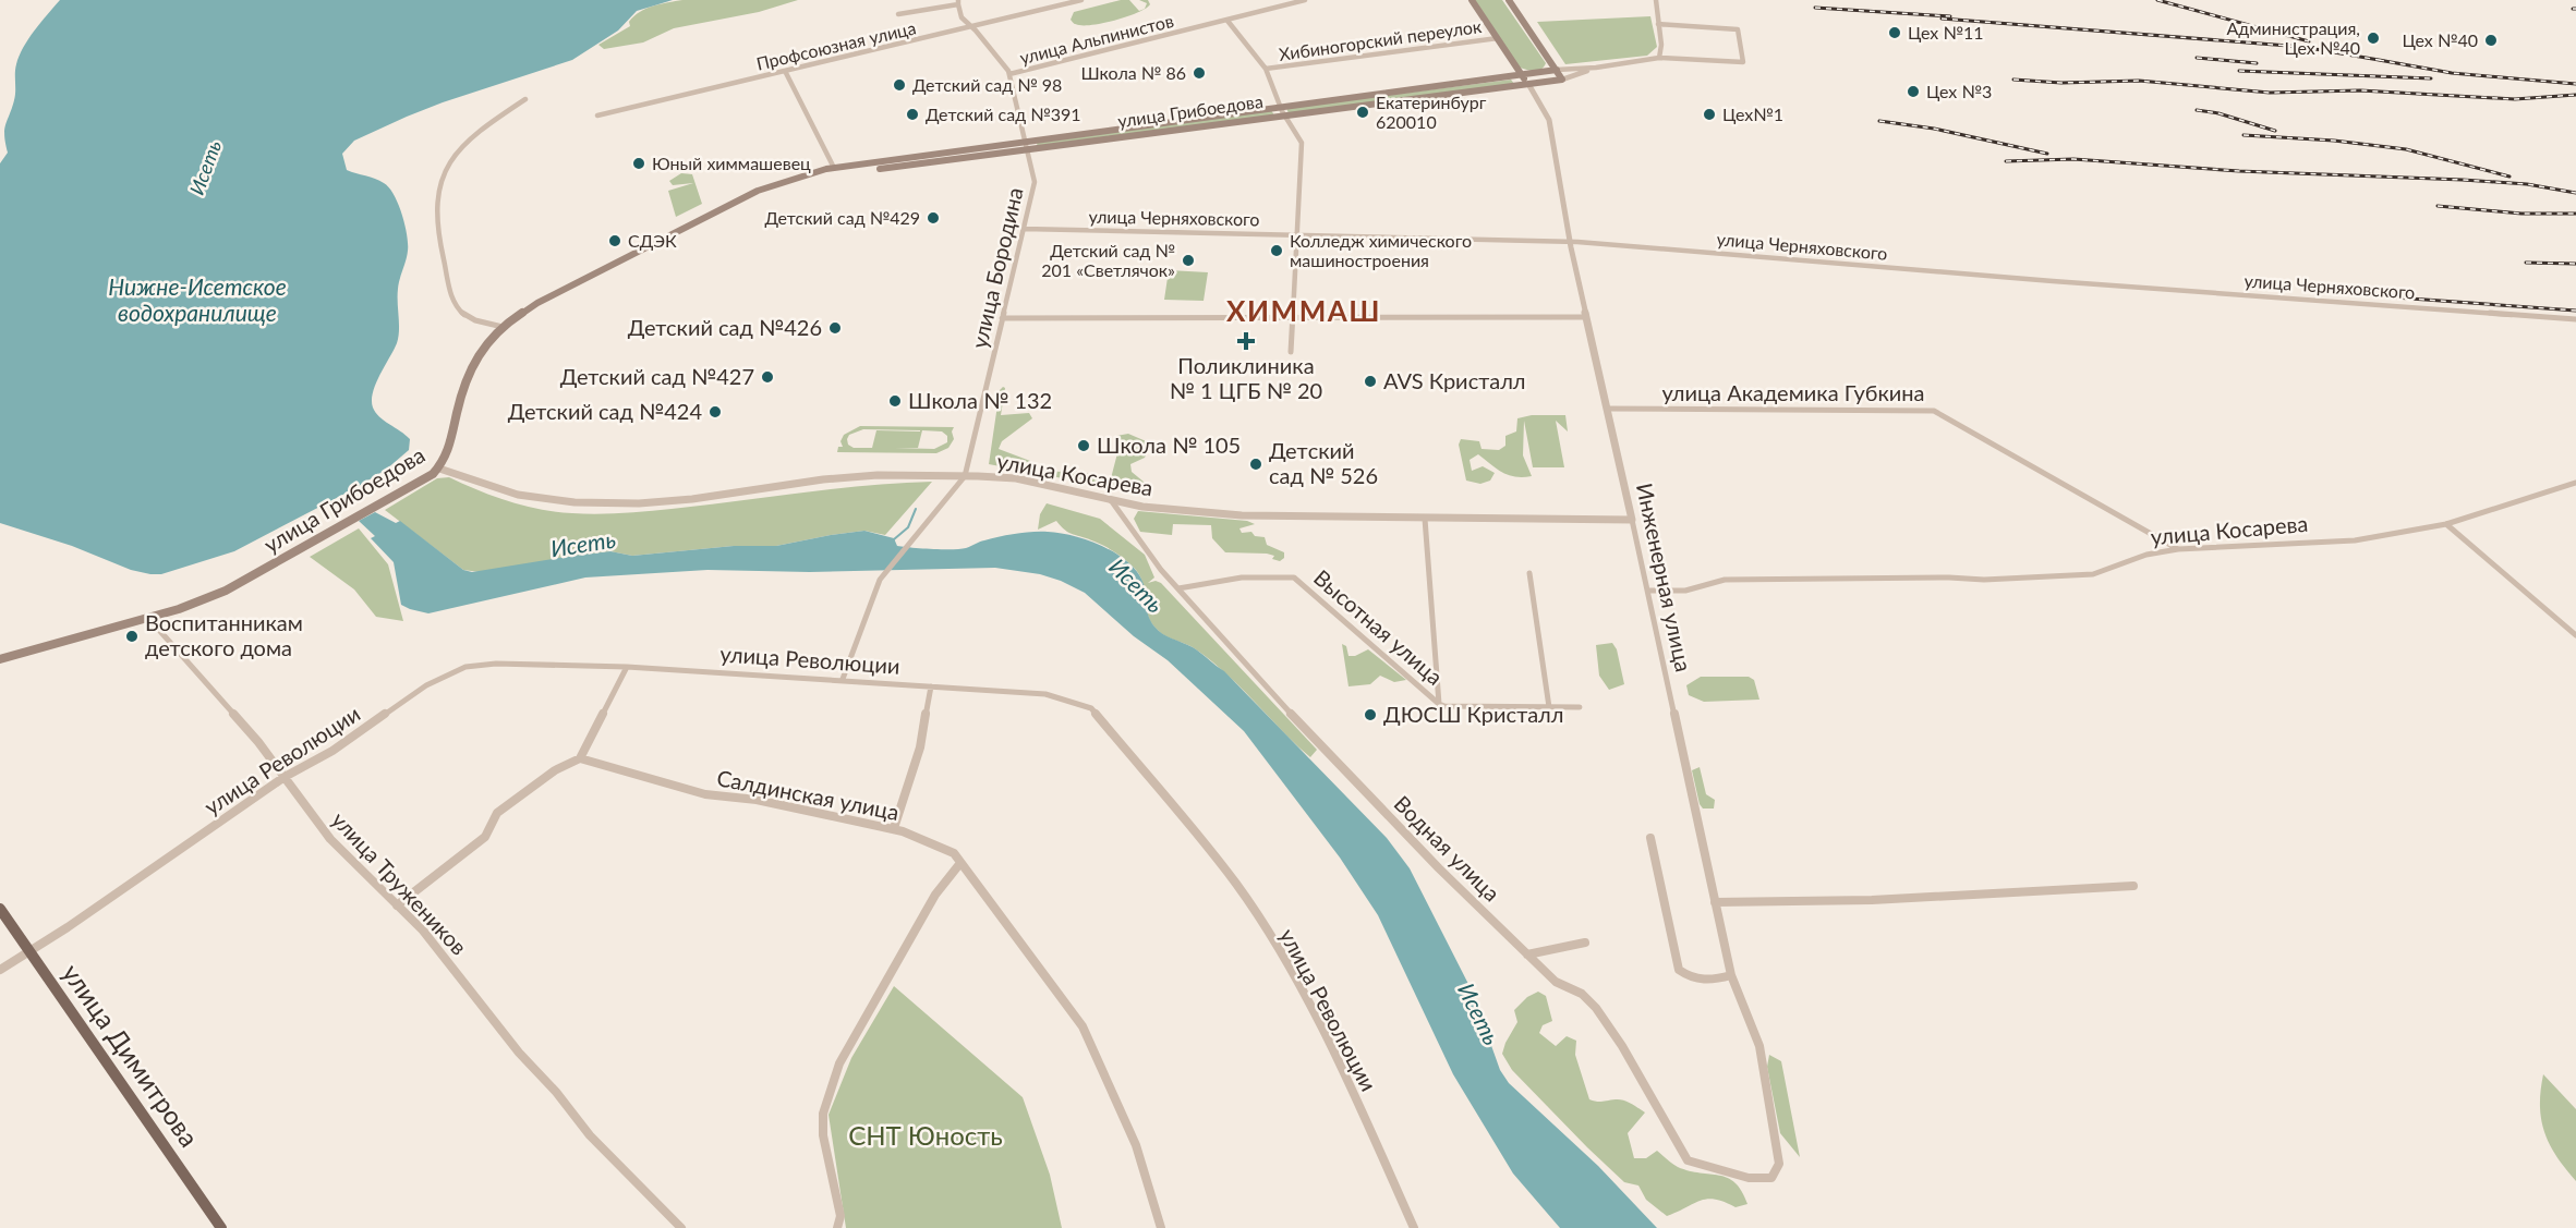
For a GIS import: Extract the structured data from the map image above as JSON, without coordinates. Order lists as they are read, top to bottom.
{
  "streets": {
    "main road": ["улица Грибоедова", "Инженерная улица", "улица Димитрова"],
    "street": [
      "улица Альпинистов",
      "Хибиногорский переулок",
      "Профсоюзная улица",
      "улица Черняховского",
      "улица Бородина",
      "улица Академика Губкина",
      "улица Косарева",
      "Высотная улица",
      "улица Революции",
      "Салдинская улица",
      "Водная улица",
      "улица Тружеников"
    ]
  },
  "crossings": [
    ["улица Альпинистов", "улица Бородина"],
    ["Хибиногорский переулок", "Инженерная улица"],
    ["Профсоюзная улица", "улица Бородина"],
    ["улица Грибоедова", "улица Бородина"],
    ["улица Грибоедова", "улица Косарева"],
    ["улица Грибоедова", "Инженерная улица"],
    ["улица Грибоедова", "улица Тружеников"],
    ["улица Черняховского", "улица Бородина"],
    ["улица Черняховского", "Инженерная улица"],
    ["улица Бородина", "улица Косарева"],
    ["улица Бородина", "улица Революции"],
    ["улица Академика Губкина", "улица Косарева"],
    ["улица Академика Губкина", "Инженерная улица"],
    ["улица Косарева", "Инженерная улица"],
    ["улица Косарева", "Водная улица"],
    ["Инженерная улица", "Водная улица"],
    ["Высотная улица", "Водная улица"],
    ["улица Революции", "улица Тружеников"],
    ["улица Революции", "улица Димитрова"]
  ],
  "districts": ["ХИММАШ"],
  "water": ["Исеть", "Нижне-Исетское водохранилище"],
  "parks": ["СНТ Юность"],
  "places": {
    "other": [
      "Цех №11",
      "Администрация, Цех №40",
      "Цех №40",
      "Школа № 86",
      "Детский сад № 98",
      "Цех №3",
      "Екатеринбург 620010",
      "Детский сад №391",
      "Цех№1",
      "Юный химмашевец",
      "Детский сад №429",
      "СДЭК",
      "Колледж химического машиностроения",
      "Детский сад № 201 «Светлячок»",
      "Детский сад №426",
      "Детский сад №427",
      "AVS Кристалл",
      "Школа № 132",
      "Детский сад №424",
      "Школа № 105",
      "Детcкий сад № 526",
      "Воспитанникам детского дома",
      "ДЮСШ Кристалл"
    ],
    "health": ["Поликлиника № 1 ЦГБ № 20"]
  }
}
